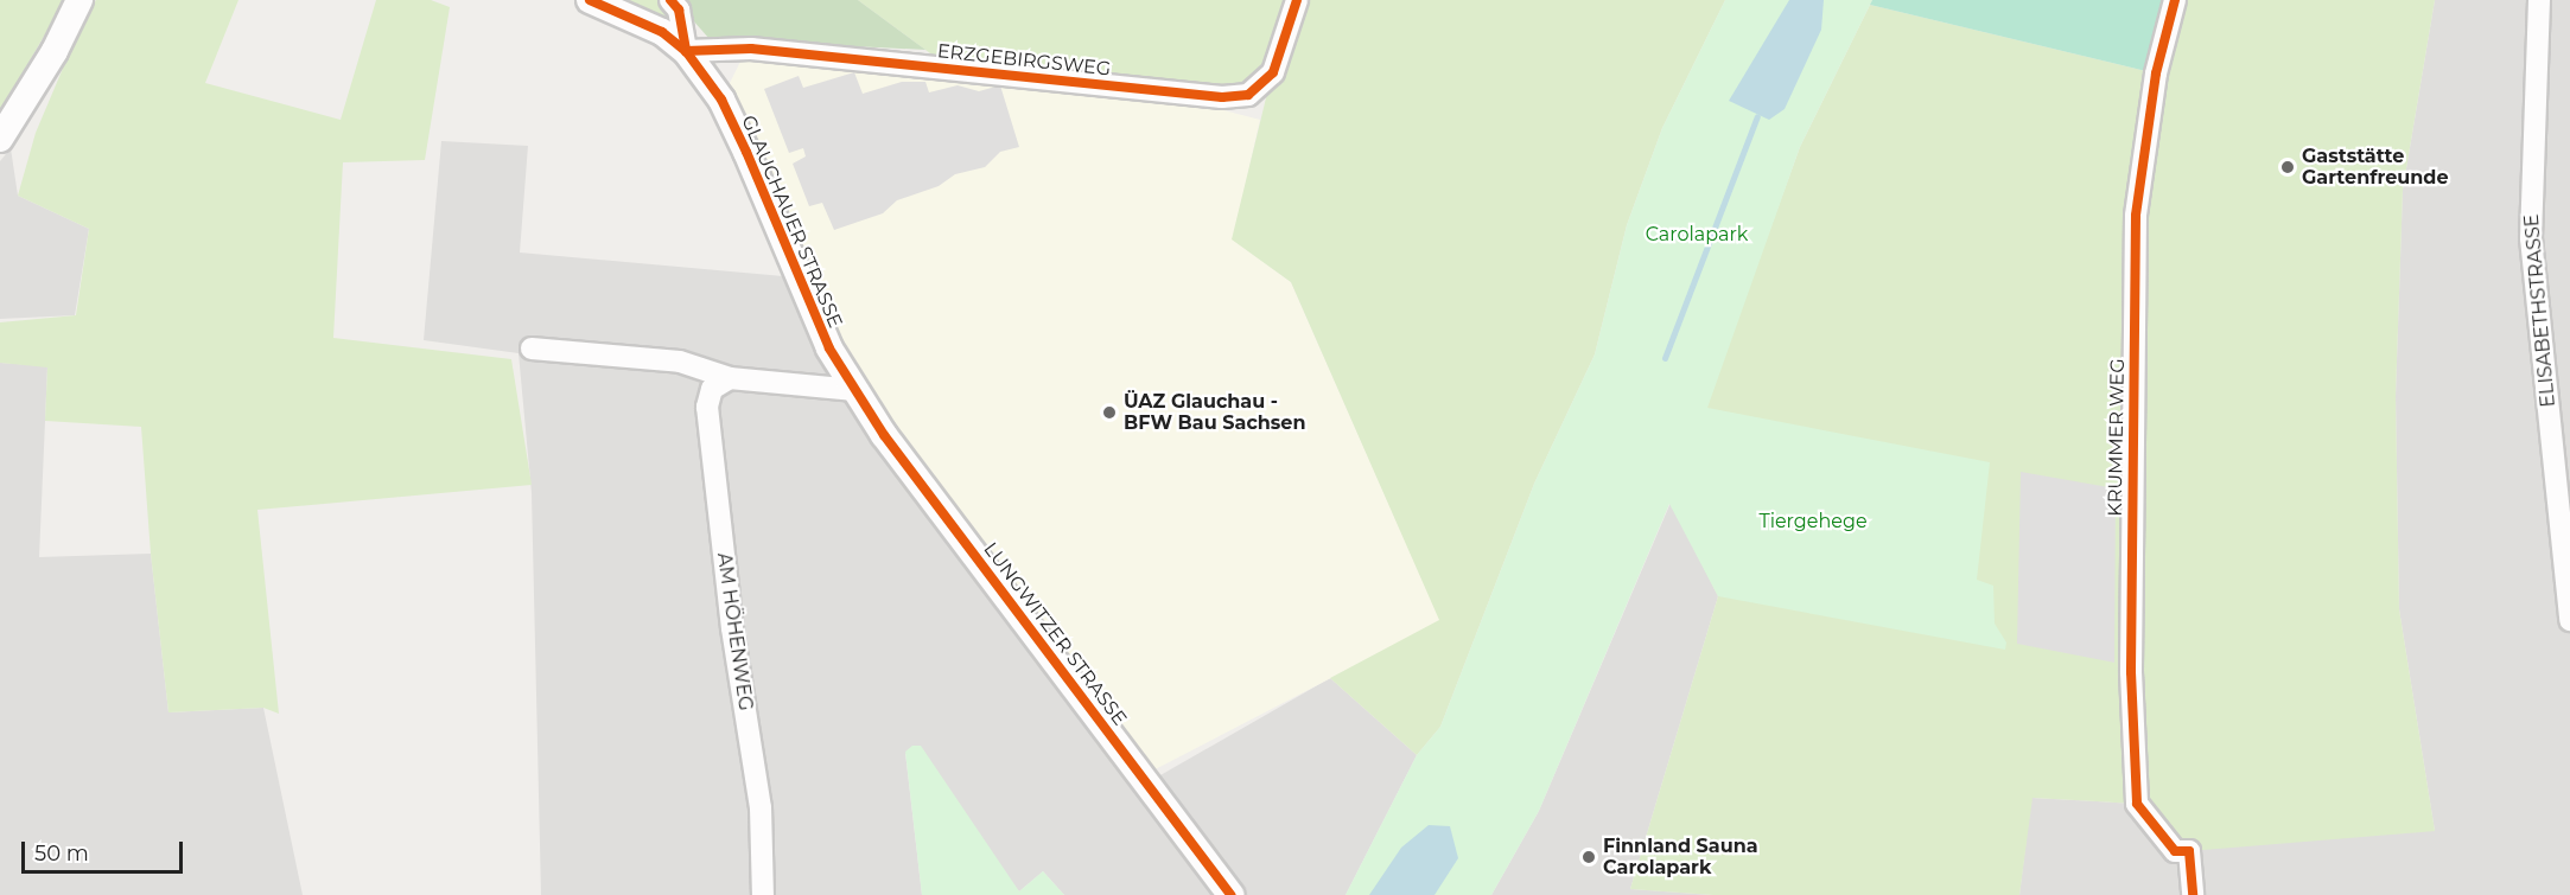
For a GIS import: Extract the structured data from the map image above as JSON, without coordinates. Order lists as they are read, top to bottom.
{
  "streets": {
    "street": [
      "ERZGEBIRGSWEG",
      "GLAUCHAUER STRASSE",
      "ELISABETHSTRASSE",
      "KRUMMER WEG",
      "AM HÖHENWEG",
      "LUNGWITZER STRASSE"
    ]
  },
  "crossings": [
    ["ERZGEBIRGSWEG", "GLAUCHAUER STRASSE"],
    ["GLAUCHAUER STRASSE", "LUNGWITZER STRASSE"]
  ],
  "parks": ["Carolapark", "Tiergehege"],
  "places": ["Gaststätte Gartenfreunde", "ÜAZ Glauchau - BFW Bau Sachsen", "Finnland Sauna Carolapark"],
  "scale_bar": "50 m"
}
